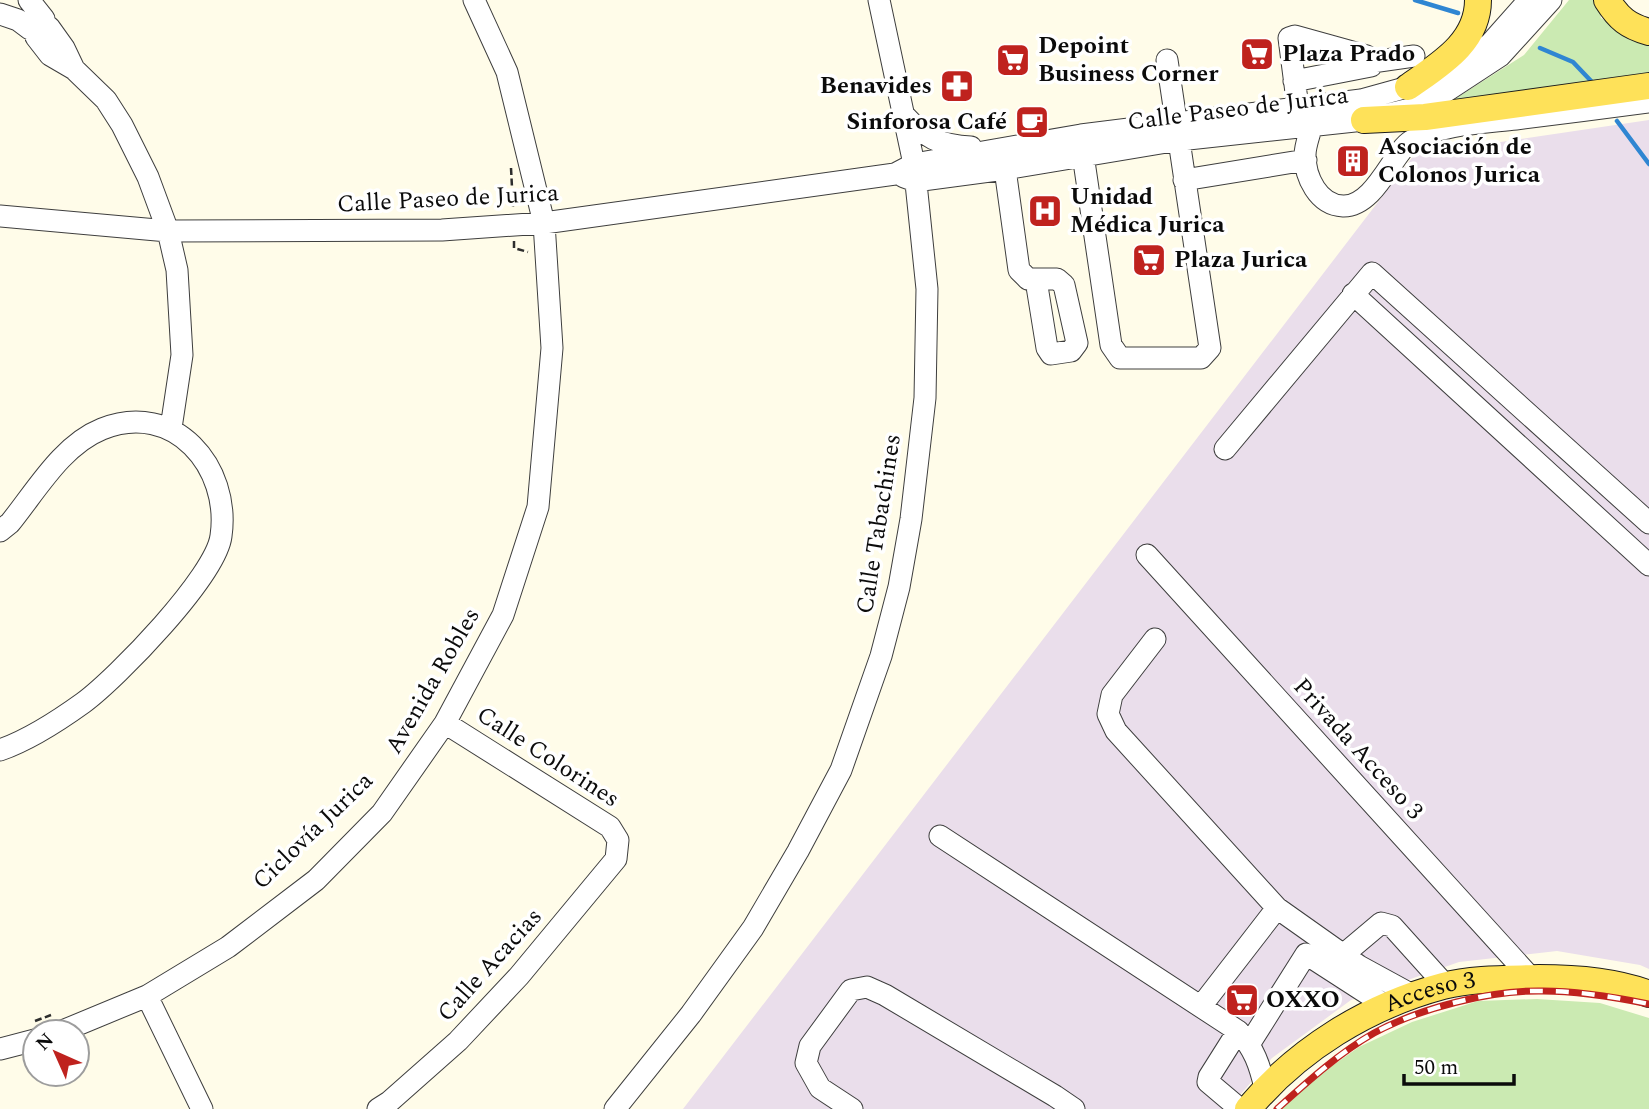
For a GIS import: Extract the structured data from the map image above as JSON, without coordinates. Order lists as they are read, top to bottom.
{
  "streets": {
    "main road": ["Acceso 3"],
    "street": [
      "Calle Paseo de Jurica",
      "Calle Tabachines",
      "Avenida Robles",
      "Privada Acceso 3",
      "Calle Colorines",
      "Calle Acacias"
    ]
  },
  "crossings": [
    ["Calle Paseo de Jurica", "Calle Tabachines"],
    ["Calle Paseo de Jurica", "Avenida Robles"],
    ["Avenida Robles", "Calle Colorines"],
    ["Privada Acceso 3", "Acceso 3"],
    ["Calle Colorines", "Calle Acacias"]
  ],
  "places": {
    "supermarket": [
      "Plaza Prado",
      "Depoint Business Corner",
      "Plaza Jurica",
      "OXXO"
    ],
    "pharmacy": ["Benavides"],
    "cafe": ["Sinforosa Café"],
    "building": ["Asociación de Colonos Jurica"],
    "hospital": ["Unidad Médica Jurica"]
  },
  "scale_bar": "50 m",
  "north": "top left"
}
